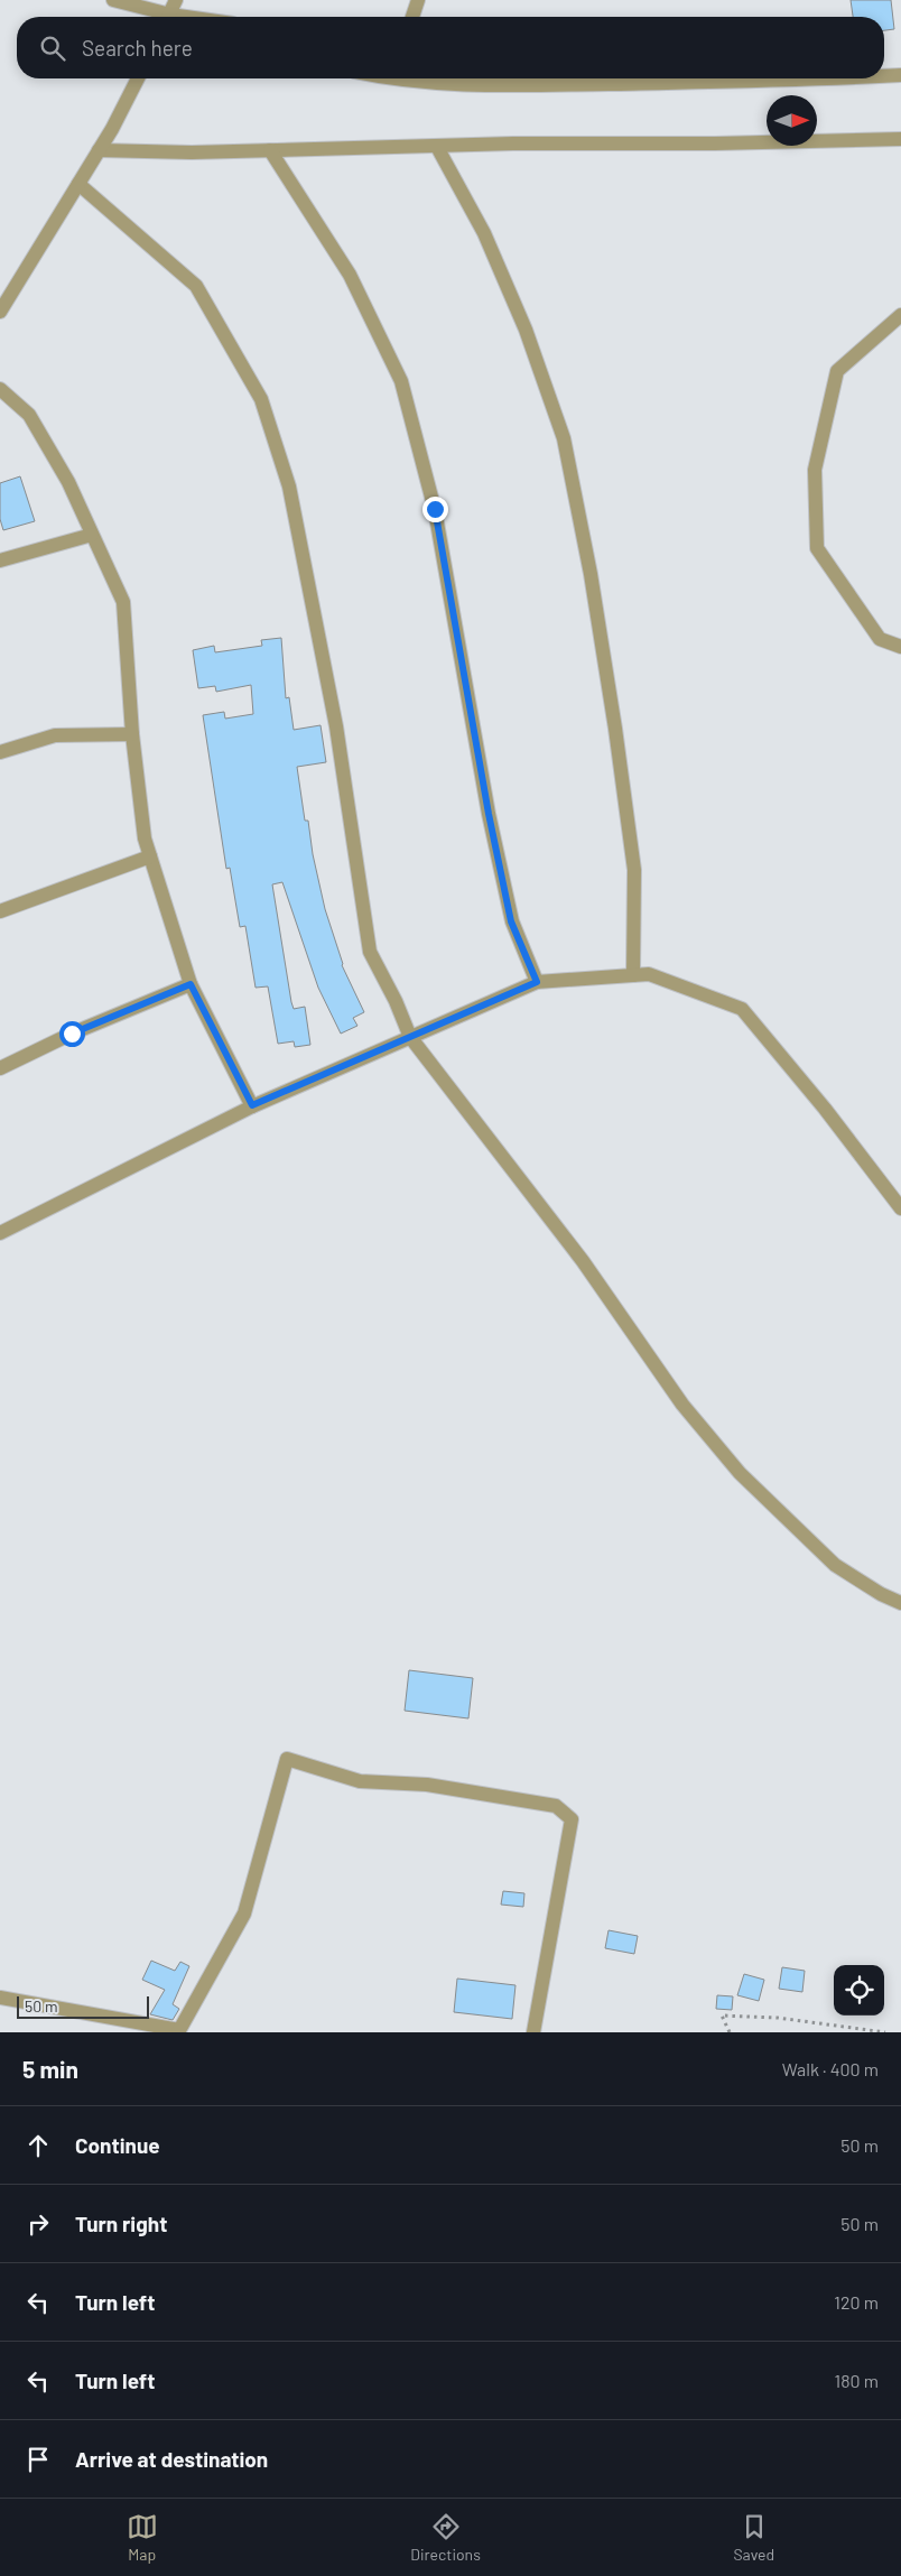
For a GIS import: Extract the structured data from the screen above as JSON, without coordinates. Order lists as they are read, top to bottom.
{
  "scale_bar": "50 m",
  "north": "right",
  "page": {
    "search": "Search here",
    "scale": "50 m",
    "heading": ["5 min", "Walk · 400 m"],
    "list": [
      ["Continue", "50 m"],
      ["Turn right", "50 m"],
      ["Turn left", "120 m"],
      ["Turn left", "180 m"],
      "Arrive at destination"
    ],
    "nav": ["Map", "Directions", "Saved"]
  }
}
